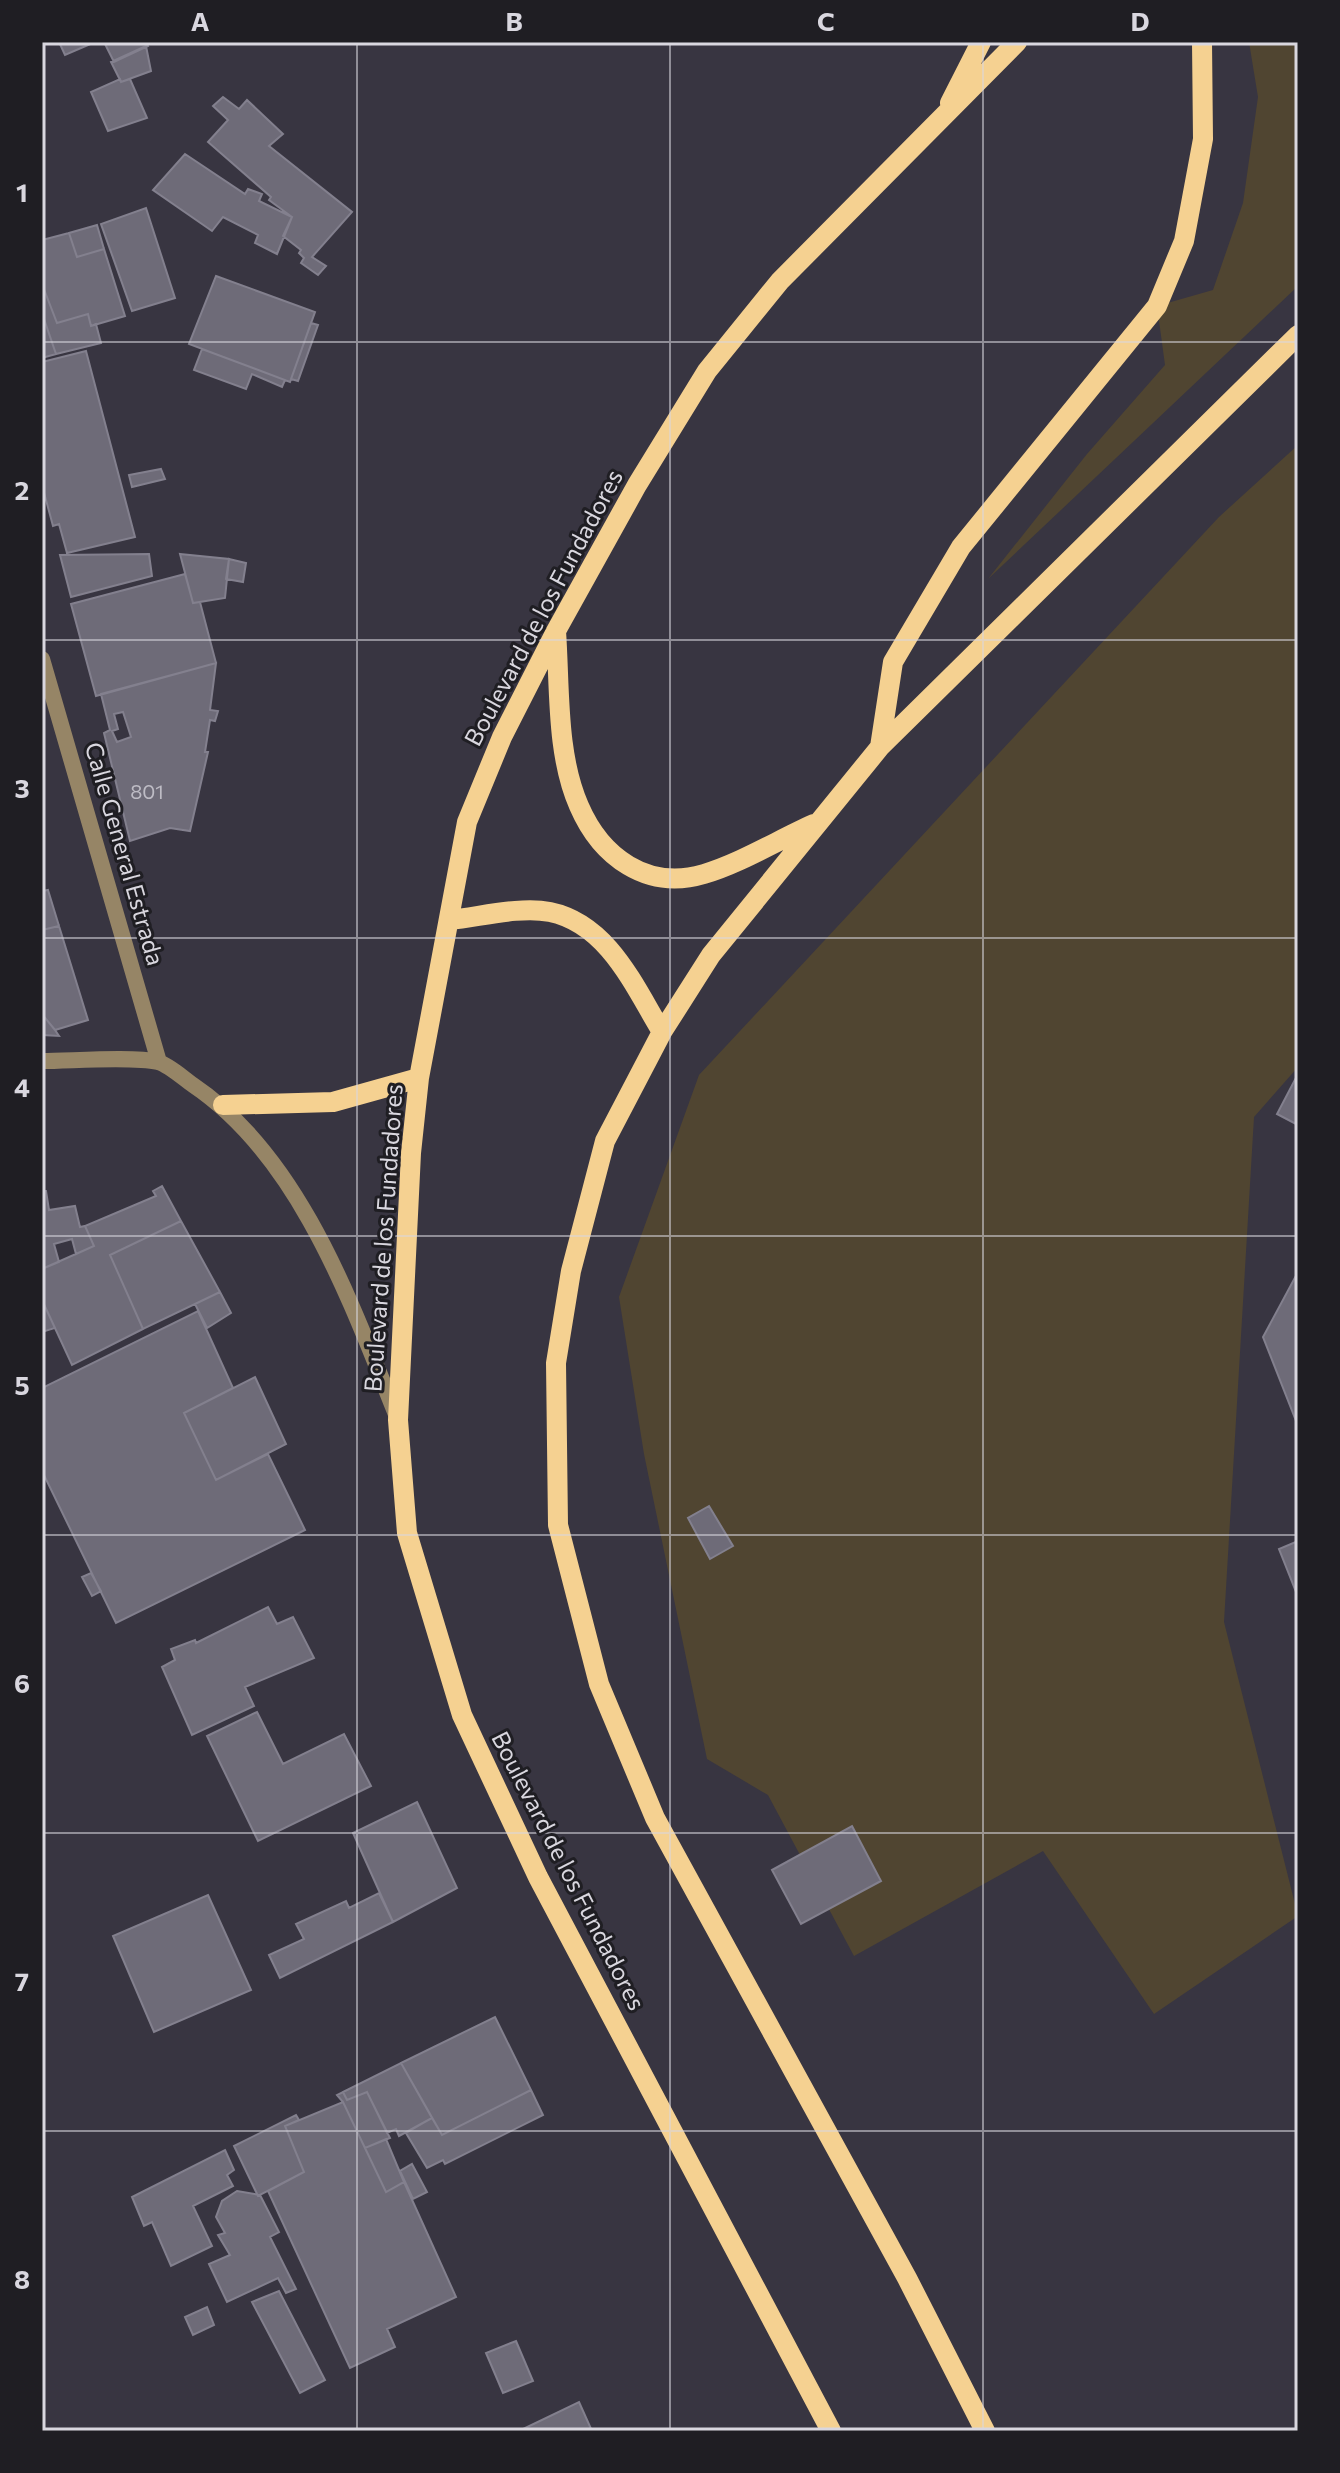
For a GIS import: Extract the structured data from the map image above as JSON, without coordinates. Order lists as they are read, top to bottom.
{
  "streets": {
    "main road": ["Boulevard de los Fundadores"],
    "street": ["Calle General Estrada"]
  },
  "house_numbers": ["801"],
  "grid": {
    "columns": [
      "A",
      "B",
      "C",
      "D"
    ],
    "rows": [
      "1",
      "2",
      "3",
      "4",
      "5",
      "6",
      "7",
      "8"
    ]
  }
}
